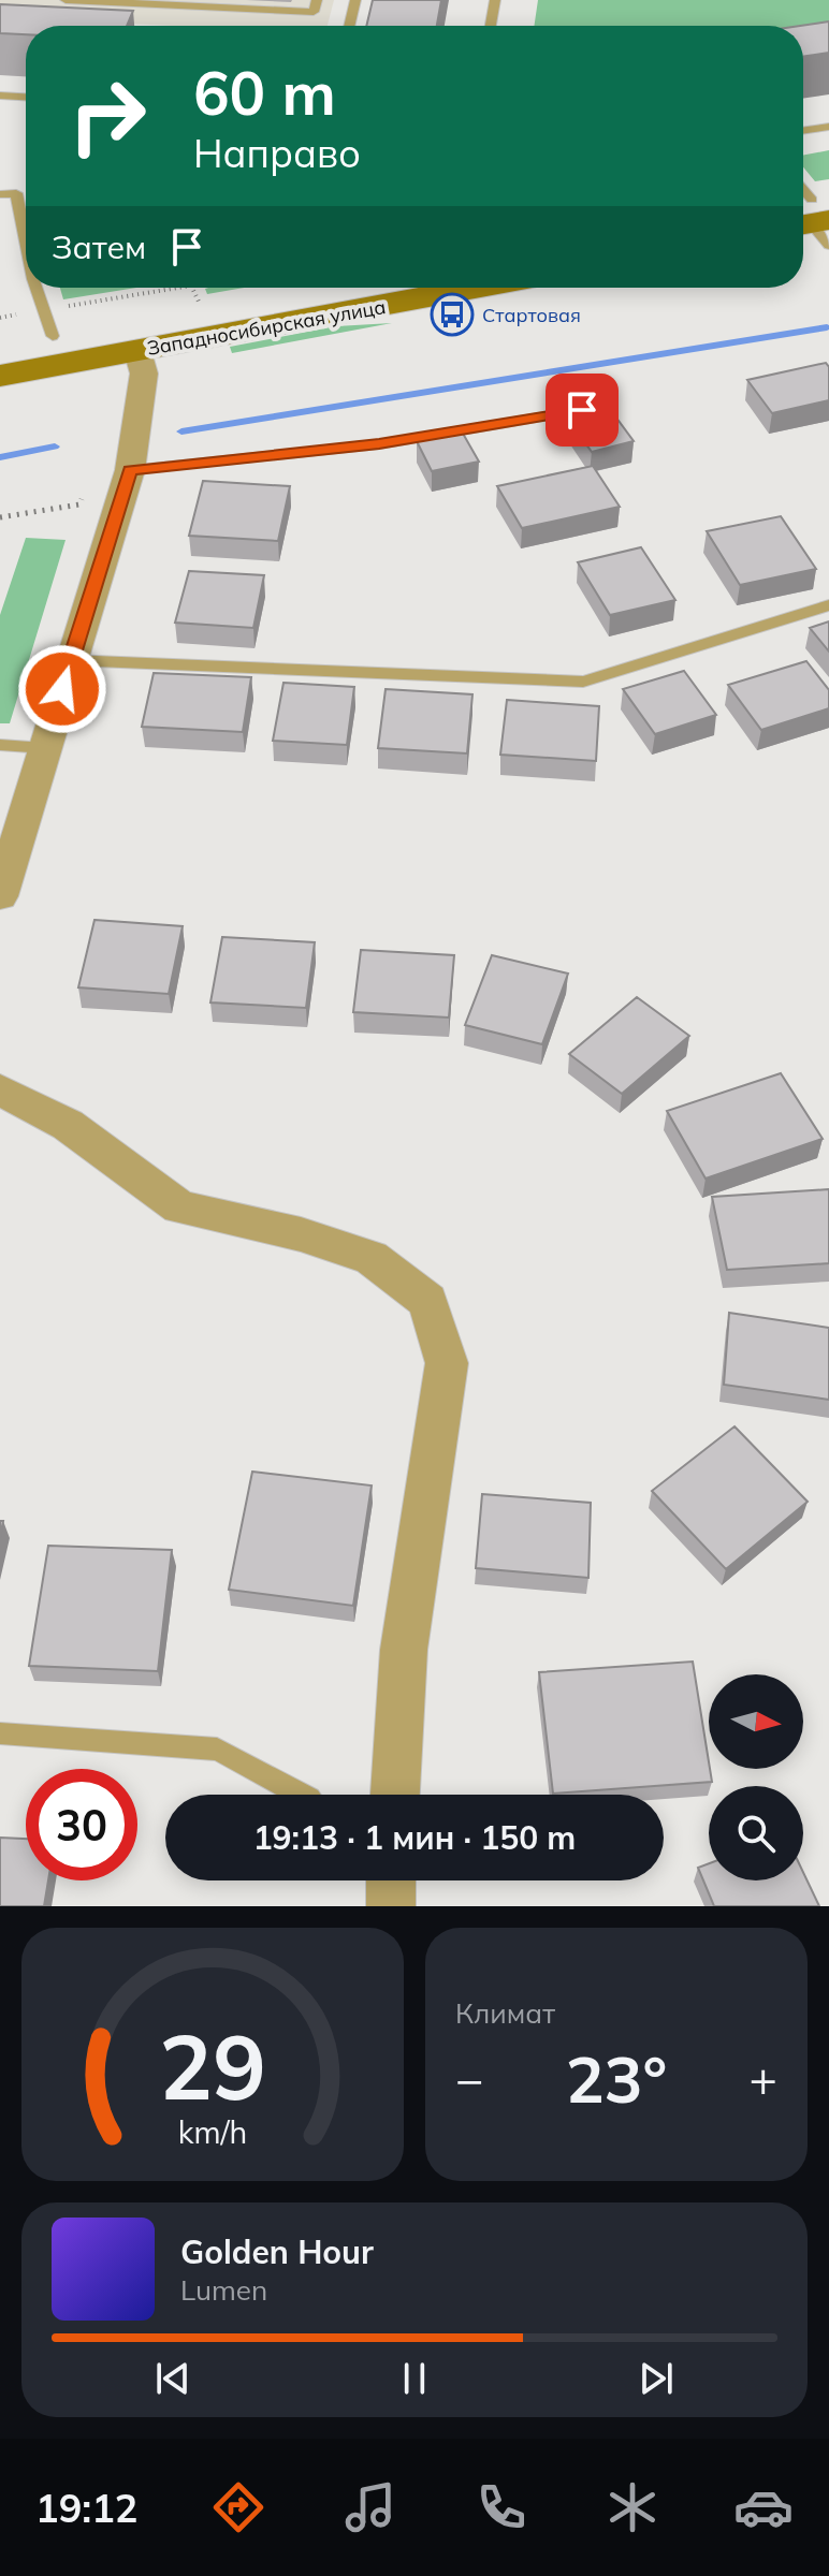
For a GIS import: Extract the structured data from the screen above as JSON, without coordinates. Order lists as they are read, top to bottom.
{
  "streets": {
    "main road": ["Западносибирская улица"]
  },
  "places": {
    "bus stop": ["Стартовая"]
  },
  "north": "right",
  "page": {
    "turn": ["60 m", "Направо"],
    "then": "Затем",
    "limit": "30",
    "trip": "19:13 · 1 мин · 150 m",
    "tile": "Климат",
    "heat": ["−", "23°", "+"],
    "song": ["Golden Hour", "Lumen"],
    "tabs": "19:12",
    "gauge": ["29", "km/h"]
  }
}
